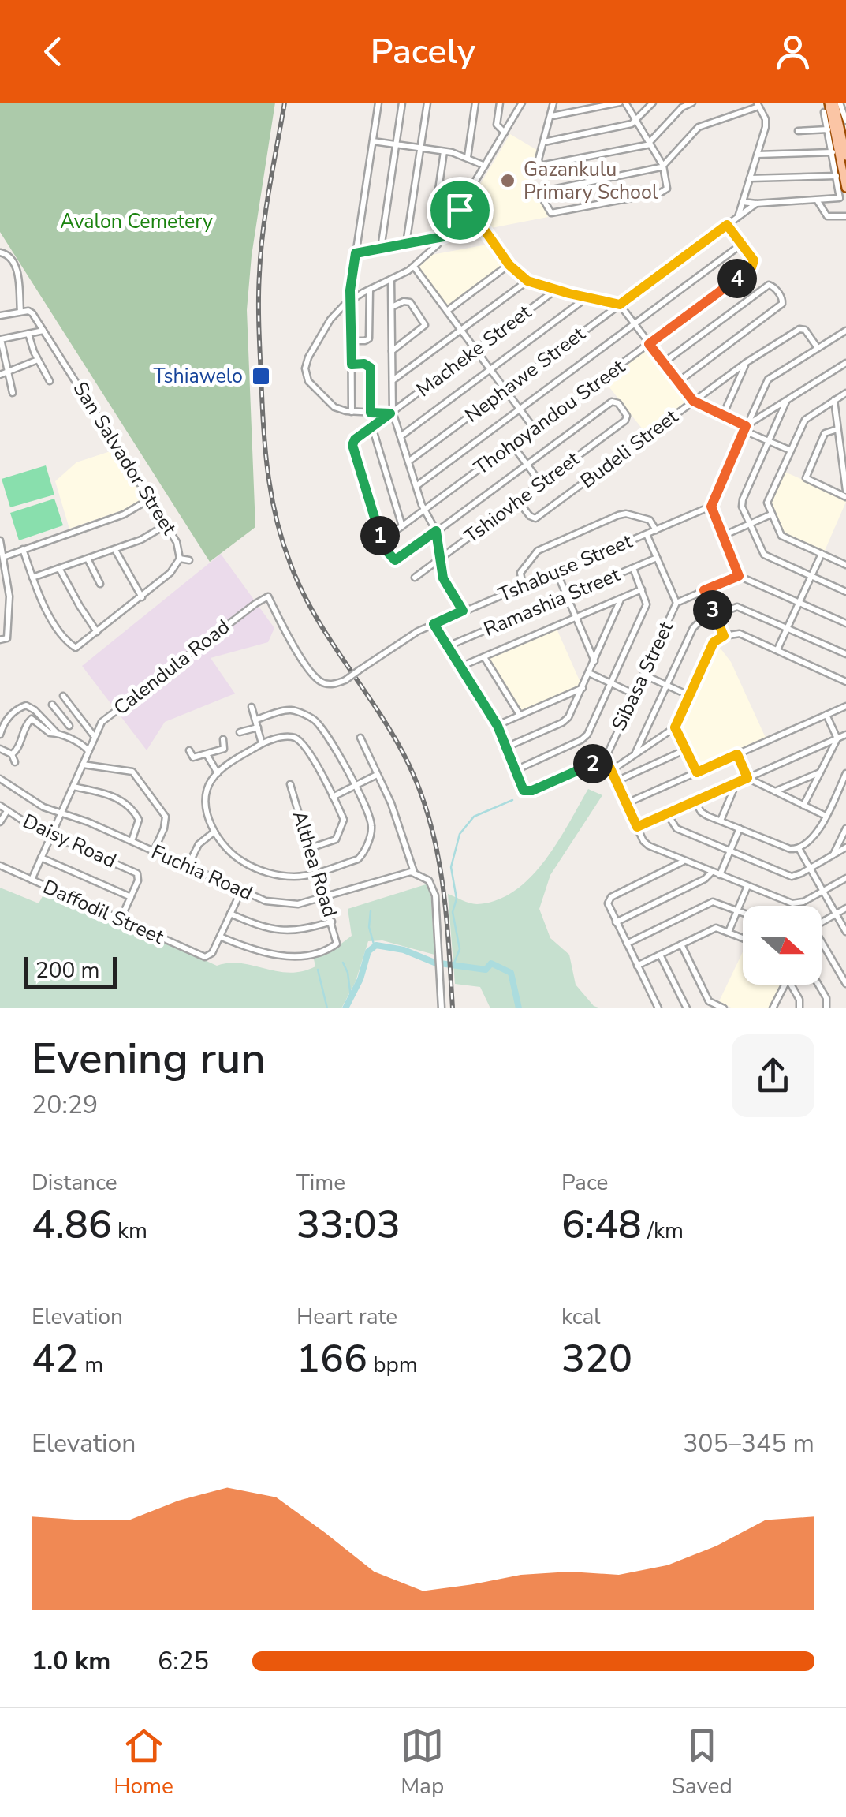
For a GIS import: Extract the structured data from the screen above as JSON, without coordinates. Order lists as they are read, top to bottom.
{
  "streets": {
    "street": [
      "Macheke Street",
      "Nephawe Street",
      "Thohoyandou Street",
      "Budeli Street",
      "San Salvador Street",
      "Tshiovhe Street",
      "Tshabuse Street",
      "Ramashia Street",
      "Calendula Road",
      "Sibasa Street",
      "Daisy Road",
      "Althea Road",
      "Fuchia Road",
      "Daffodil Street"
    ]
  },
  "crossings": [
    ["Macheke Street", "Thohoyandou Street"],
    ["Budeli Street", "Tshiovhe Street"],
    ["Tshabuse Street", "Calendula Road"],
    ["Tshabuse Street", "Sibasa Street"],
    ["Ramashia Street", "Sibasa Street"],
    ["Calendula Road", "Daisy Road"],
    ["Calendula Road", "Fuchia Road"],
    ["Calendula Road", "Daffodil Street"],
    ["Althea Road", "Fuchia Road"],
    ["Althea Road", "Daffodil Street"]
  ],
  "parks": ["Avalon Cemetery"],
  "places": {
    "other": ["Gazankulu Primary School"],
    "transit": ["Tshiawelo"]
  },
  "scale_bar": "200 m",
  "north": "right",
  "page": {
    "header": "Pacely",
    "pins": [
      "4",
      "1",
      "3",
      "2"
    ],
    "scale": "200 m",
    "heading": ["Evening run", "20:29"],
    "stats": [
      ["Distance", "4.86 km"],
      ["Time", "33:03"],
      ["Pace", "6:48 /km"],
      ["Elevation", "42 m"],
      ["Heart rate", "166 bpm"],
      ["kcal", "320"]
    ],
    "chart": ["Elevation", "305–345 m"],
    "list": [
      {
        "name": "1.0 km",
        "note": "6:25"
      }
    ],
    "tabs": ["Home", "Map", "Saved"]
  }
}
